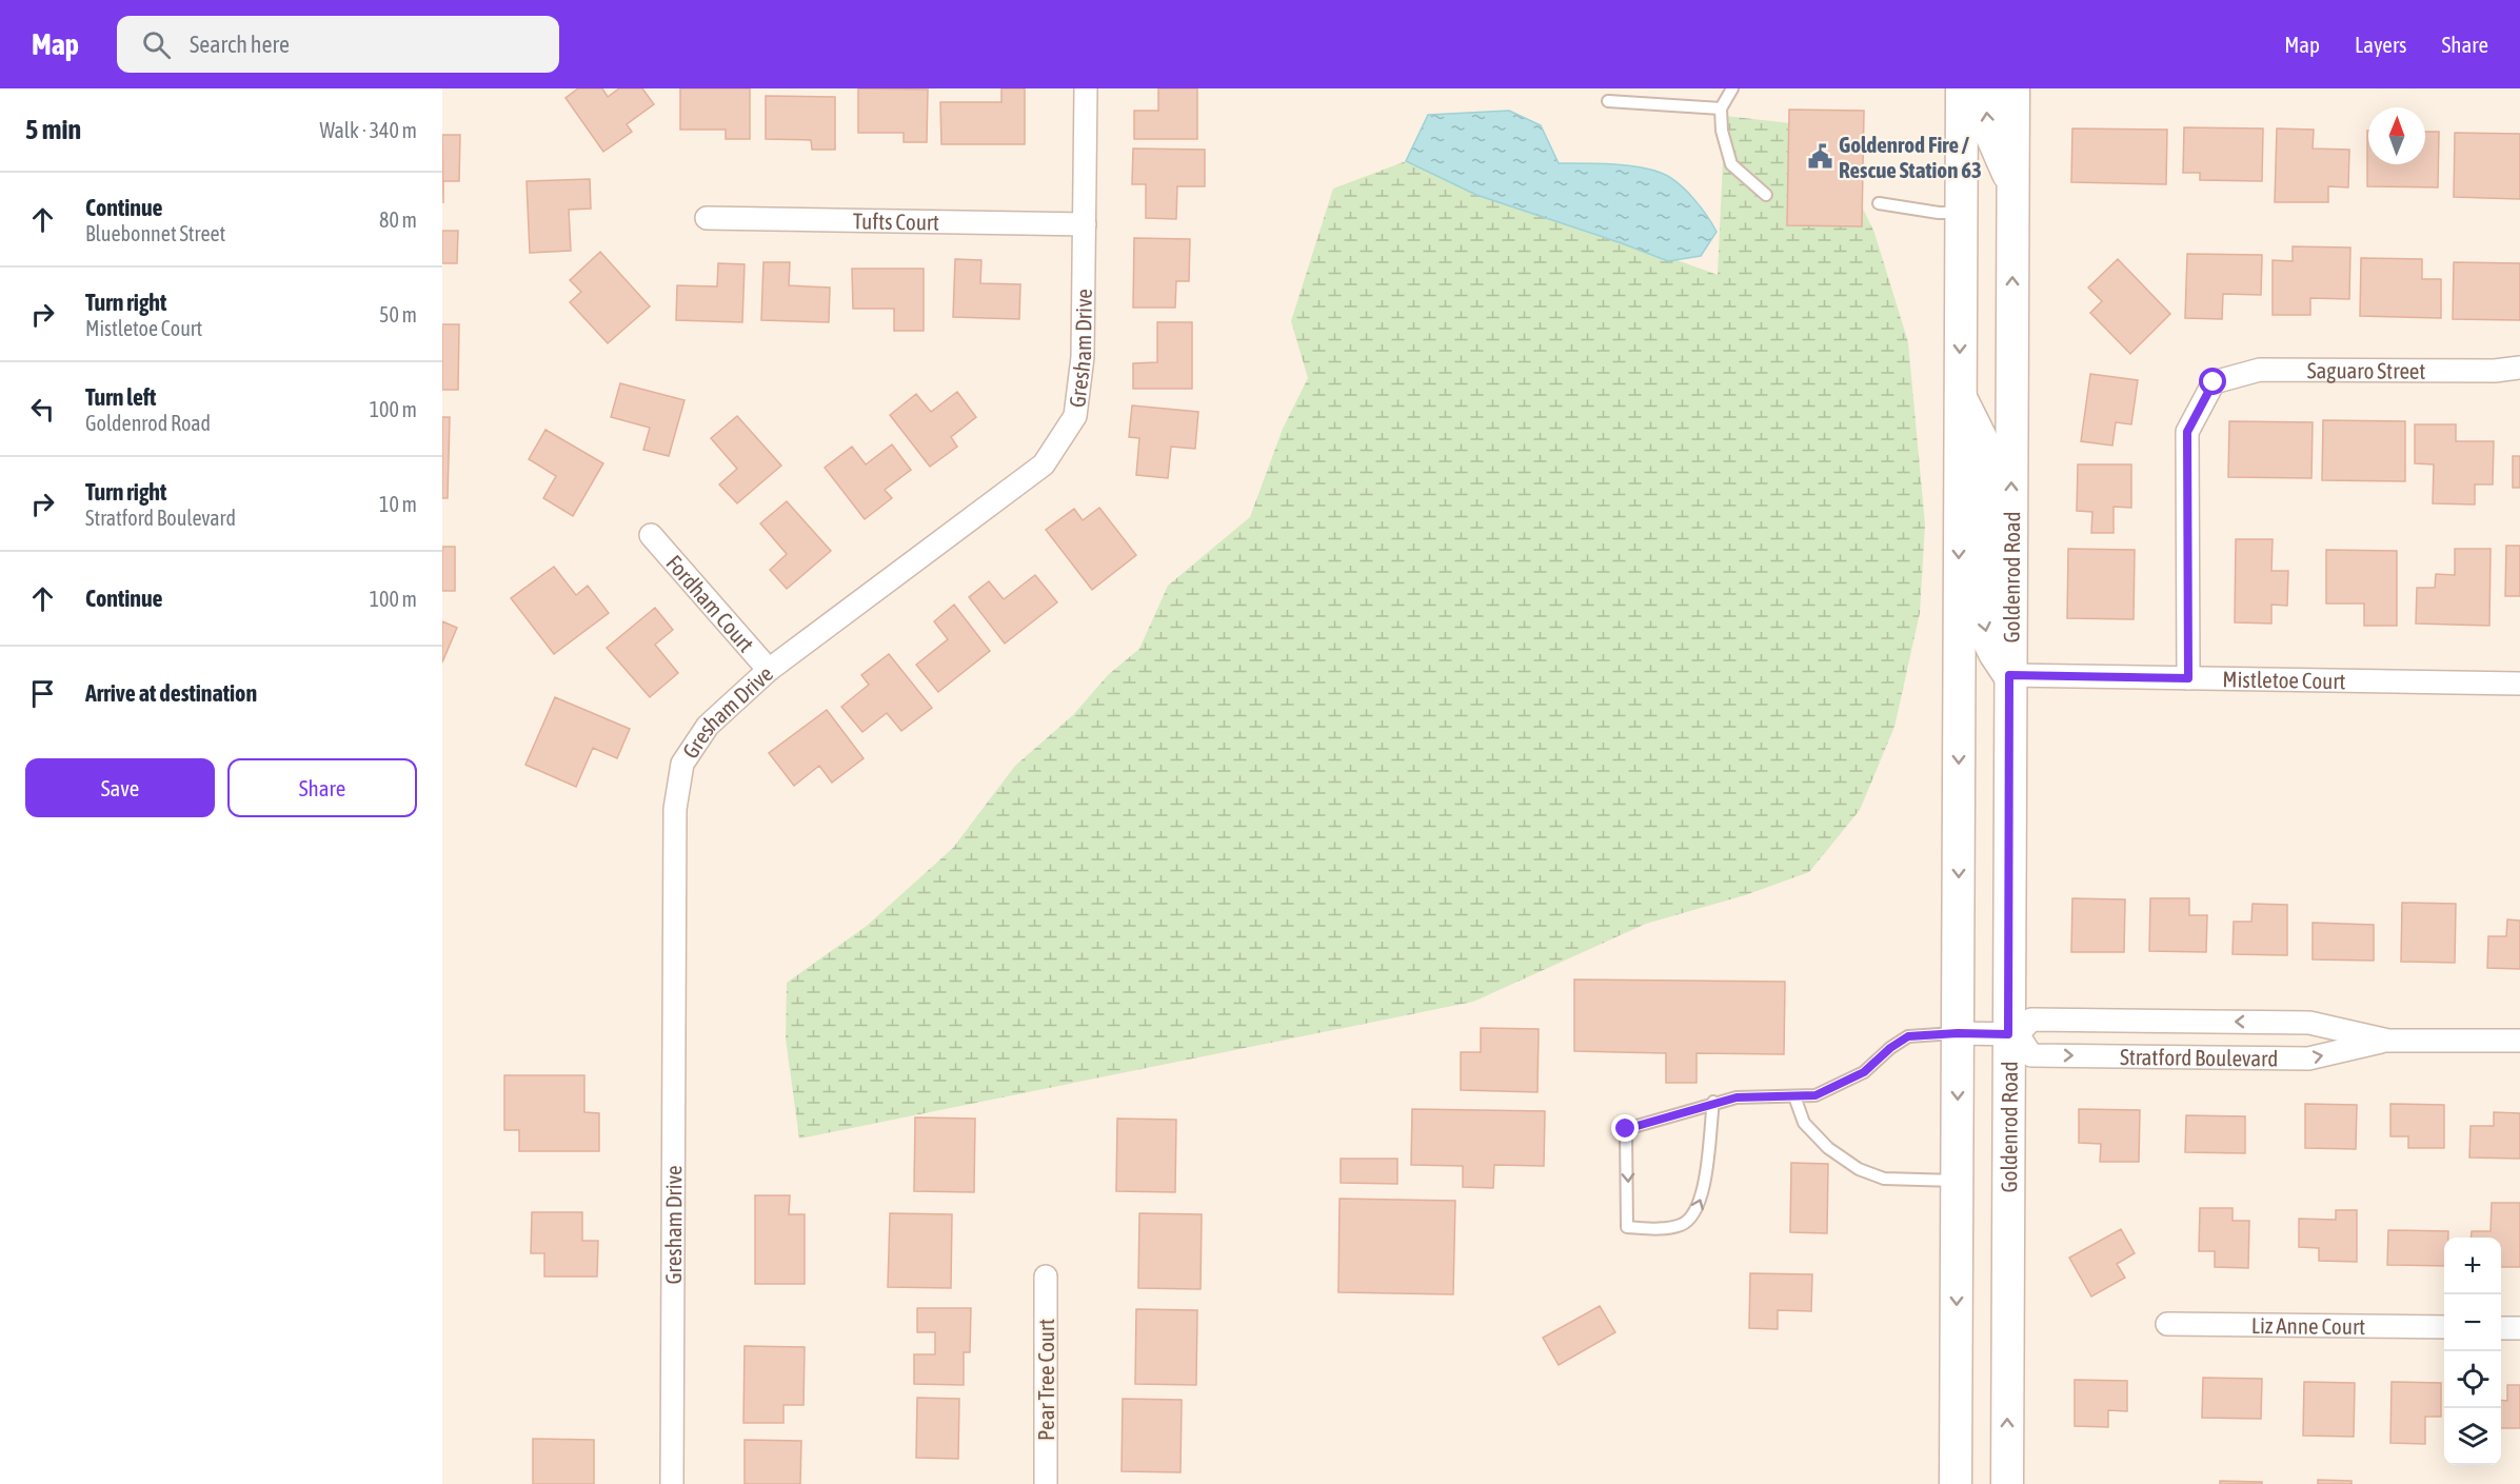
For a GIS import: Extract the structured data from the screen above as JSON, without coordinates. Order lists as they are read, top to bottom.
{
  "streets": {
    "main road": ["Goldenrod Road"],
    "street": [
      "Tufts Court",
      "Gresham Drive",
      "Saguaro Street",
      "Fordham Court",
      "Mistletoe Court",
      "Stratford Boulevard",
      "Liz Anne Court",
      "Pear Tree Court"
    ]
  },
  "crossings": [
    ["Tufts Court", "Gresham Drive"],
    ["Gresham Drive", "Fordham Court"],
    ["Saguaro Street", "Mistletoe Court"],
    ["Goldenrod Road", "Mistletoe Court"],
    ["Goldenrod Road", "Stratford Boulevard"]
  ],
  "places": {
    "public building": ["Goldenrod Fire / Rescue Station 63"]
  },
  "north": "top",
  "page": {
    "header": "Map",
    "search": "Search here",
    "nav": ["Map", "Layers", "Share"],
    "heading": ["5 min", "Walk · 340 m"],
    "list": [
      ["Continue", "Bluebonnet Street", "80 m"],
      ["Turn right", "Mistletoe Court", "50 m"],
      ["Turn left", "Goldenrod Road", "100 m"],
      ["Turn right", "Stratford Boulevard", "10 m"],
      ["Continue", "100 m"],
      "Arrive at destination"
    ],
    "buttons": ["Save", "Share"],
    "map_buttons": ["+", "−"]
  }
}
